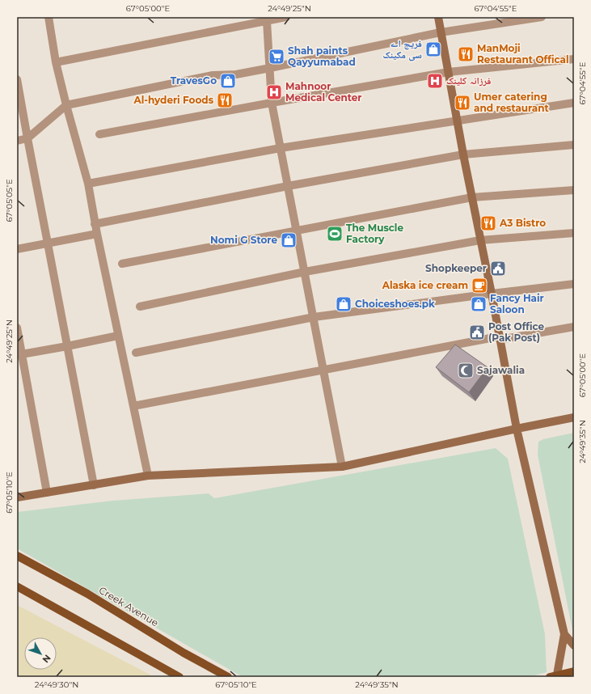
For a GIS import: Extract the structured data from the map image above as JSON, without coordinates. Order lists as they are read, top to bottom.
{
  "streets": {
    "main road": ["Creek Avenue"]
  },
  "places": {
    "shop": [
      "فریج اے سی مکینک",
      "TravesGo",
      "Nomi G Store",
      "Choiceshoes.pk",
      "Fancy Hair Saloon"
    ],
    "restaurant": [
      "ManMoji Restaurant Offical",
      "Al-hyderi Foods",
      "Umer catering and restaurant",
      "A3 Bistro"
    ],
    "supermarket": ["Shah paints Qayyumabad"],
    "hospital": ["فرزانہ کلینک", "Mahnoor Medical Center"],
    "sports": ["The Muscle Factory"],
    "public building": ["Shopkeeper", "Post Office (Pak Post)"],
    "cafe": ["Alaska ice cream"],
    "mosque": ["Sajawalia"]
  },
  "north": "bottom right",
  "coordinates": [
    "67°05'00\"E",
    "24°49'25\"N",
    "67°04'55\"E",
    "67°05'05\"E",
    "24°49'35\"N",
    "67°05'10\"E",
    "24°49'30\"N"
  ]
}
